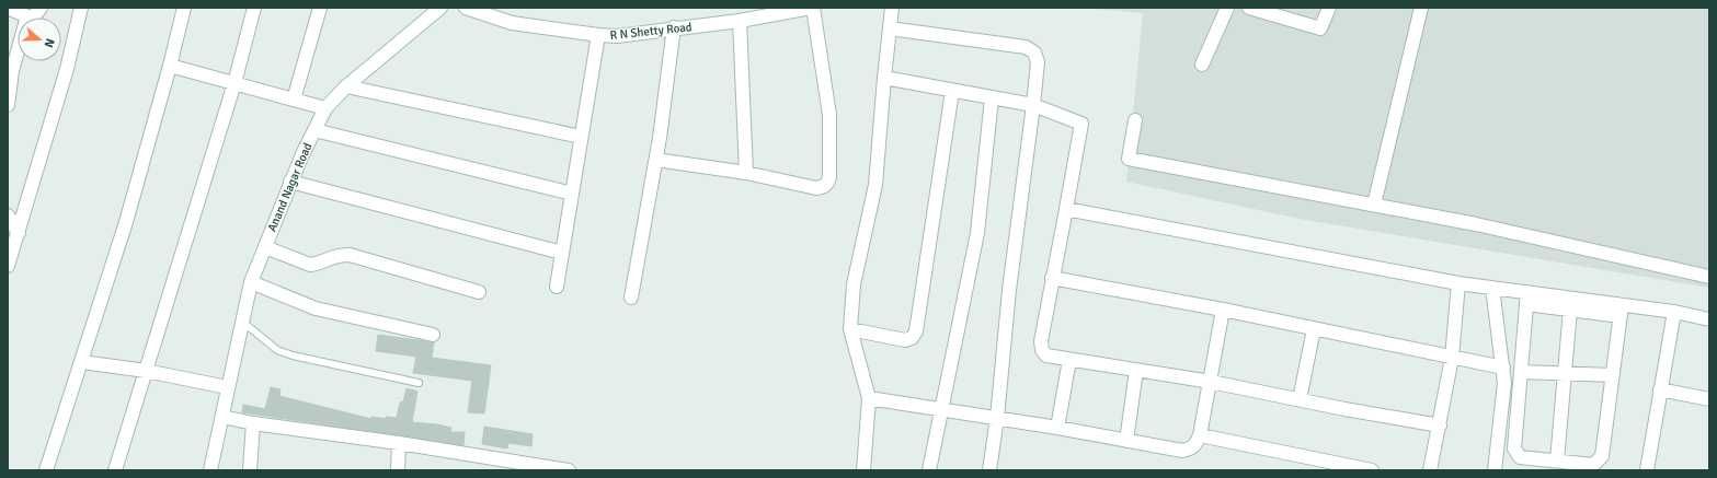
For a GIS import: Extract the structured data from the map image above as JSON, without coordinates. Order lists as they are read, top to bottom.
{
  "streets": {
    "street": ["R N Shetty Road", "Anand Nagar Road"]
  },
  "north": "right"
}
